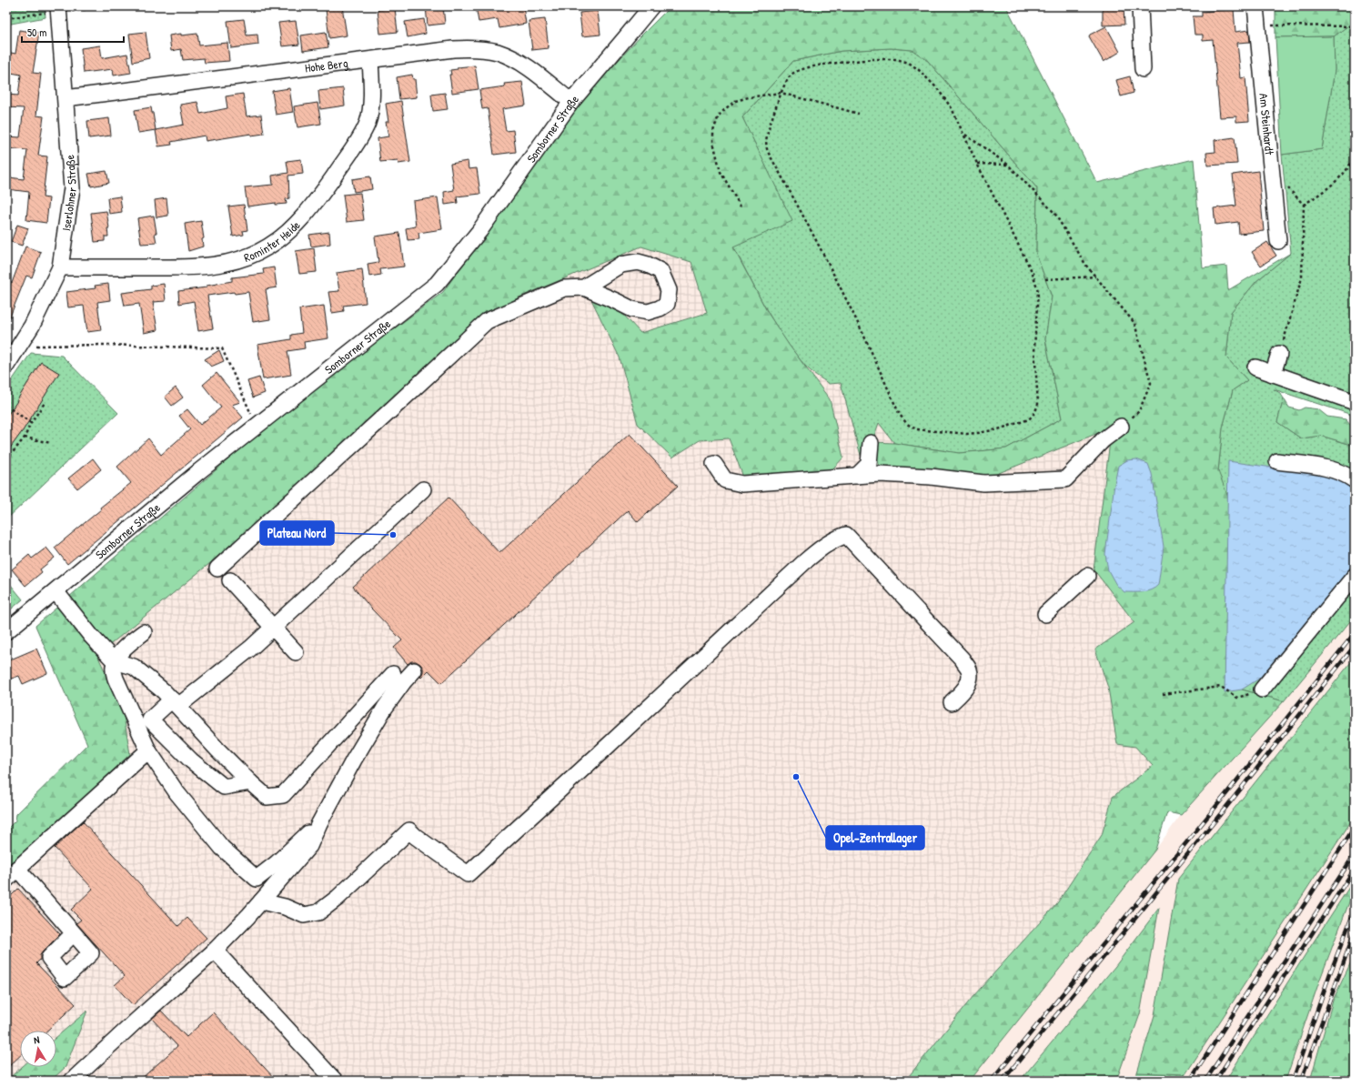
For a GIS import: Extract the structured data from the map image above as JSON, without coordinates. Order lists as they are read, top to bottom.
{
  "streets": {
    "street": [
      "Hohe Berg",
      "Am Steinhardt",
      "Somborner Straße",
      "Iserlohner Straße",
      "Rominter Heide"
    ]
  },
  "crossings": [
    ["Hohe Berg", "Somborner Straße"],
    ["Hohe Berg", "Iserlohner Straße"],
    ["Hohe Berg", "Rominter Heide"],
    ["Iserlohner Straße", "Rominter Heide"]
  ],
  "places": ["Plateau Nord", "Opel-Zentrallager"],
  "scale_bar": "50 m",
  "north": "top"
}
